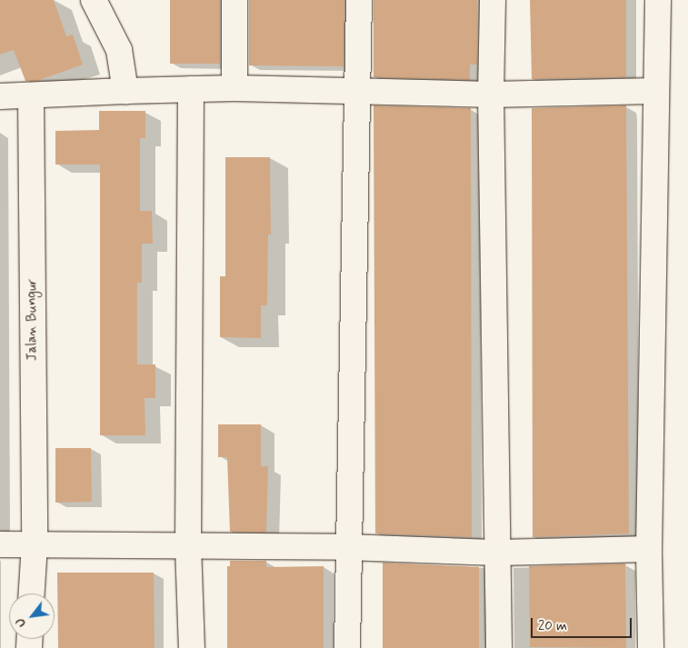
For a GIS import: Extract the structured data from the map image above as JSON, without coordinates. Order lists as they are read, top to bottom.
{
  "streets": {
    "street": ["Jalan Bungur"]
  },
  "scale_bar": "20 m",
  "north": "bottom left"
}
